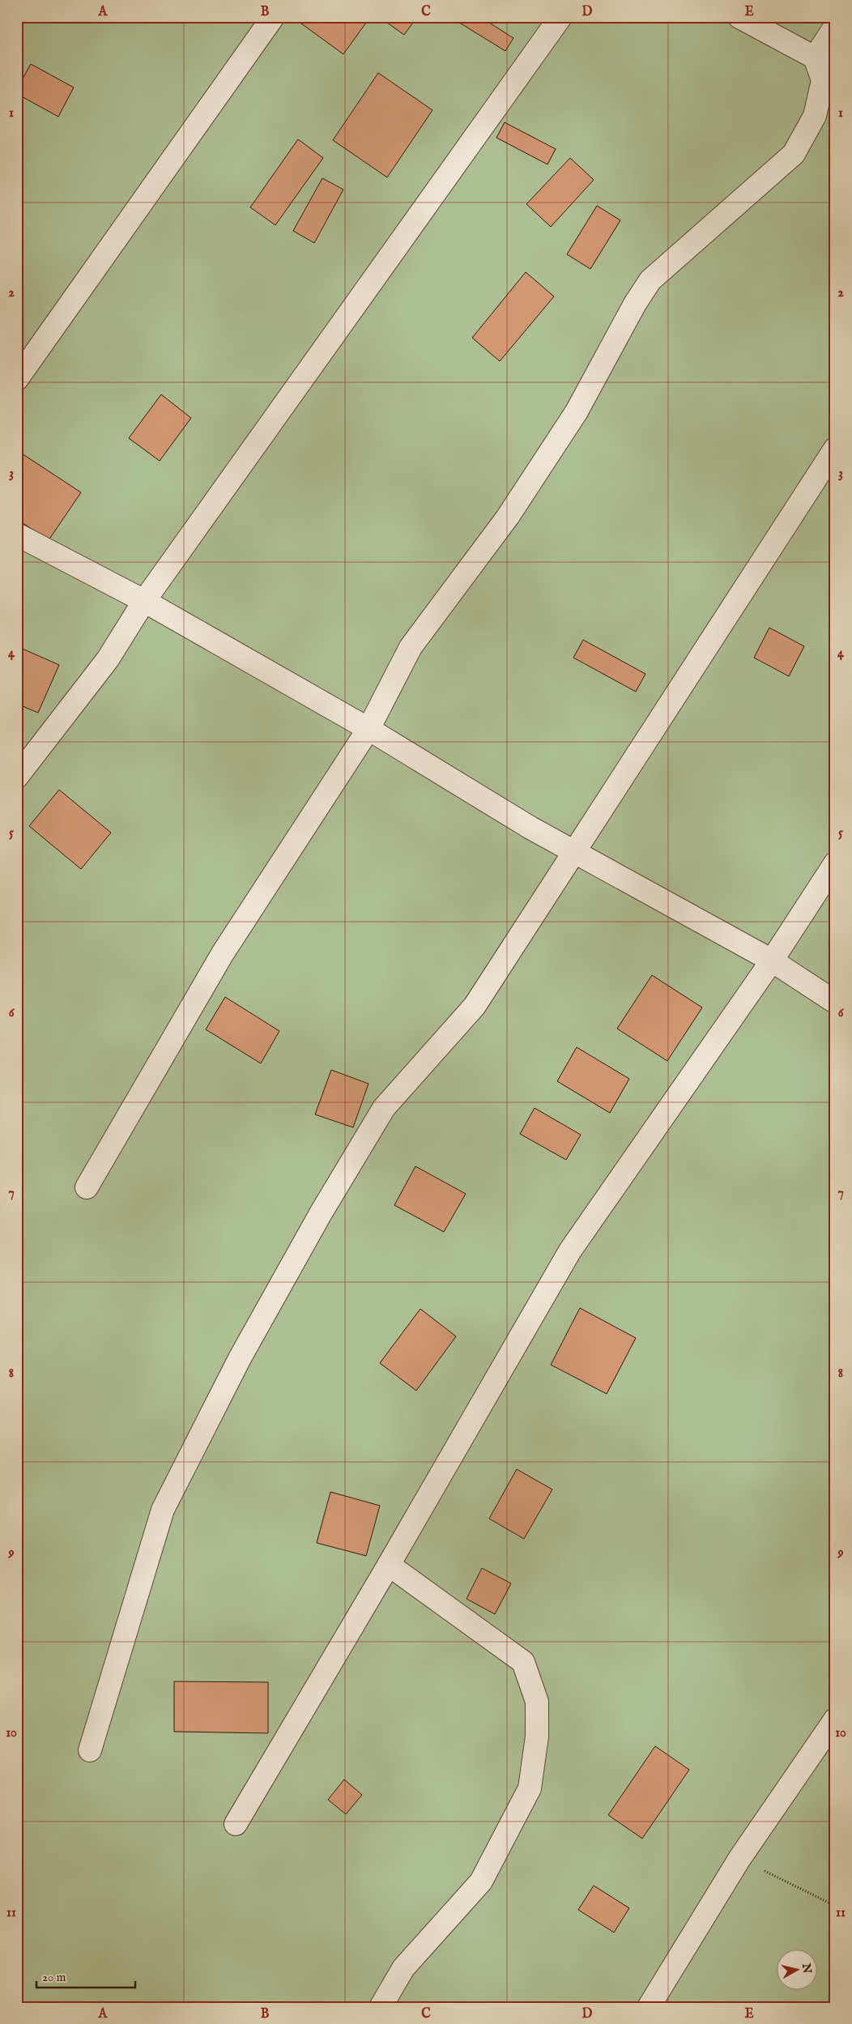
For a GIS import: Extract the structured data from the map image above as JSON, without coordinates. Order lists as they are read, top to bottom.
{
  "scale_bar": "20 m",
  "north": "right",
  "grid": {
    "columns": [
      "A",
      "B",
      "C",
      "D",
      "E"
    ],
    "rows": [
      "1",
      "2",
      "3",
      "4",
      "5",
      "6",
      "7",
      "8",
      "9",
      "10",
      "11"
    ]
  }
}
